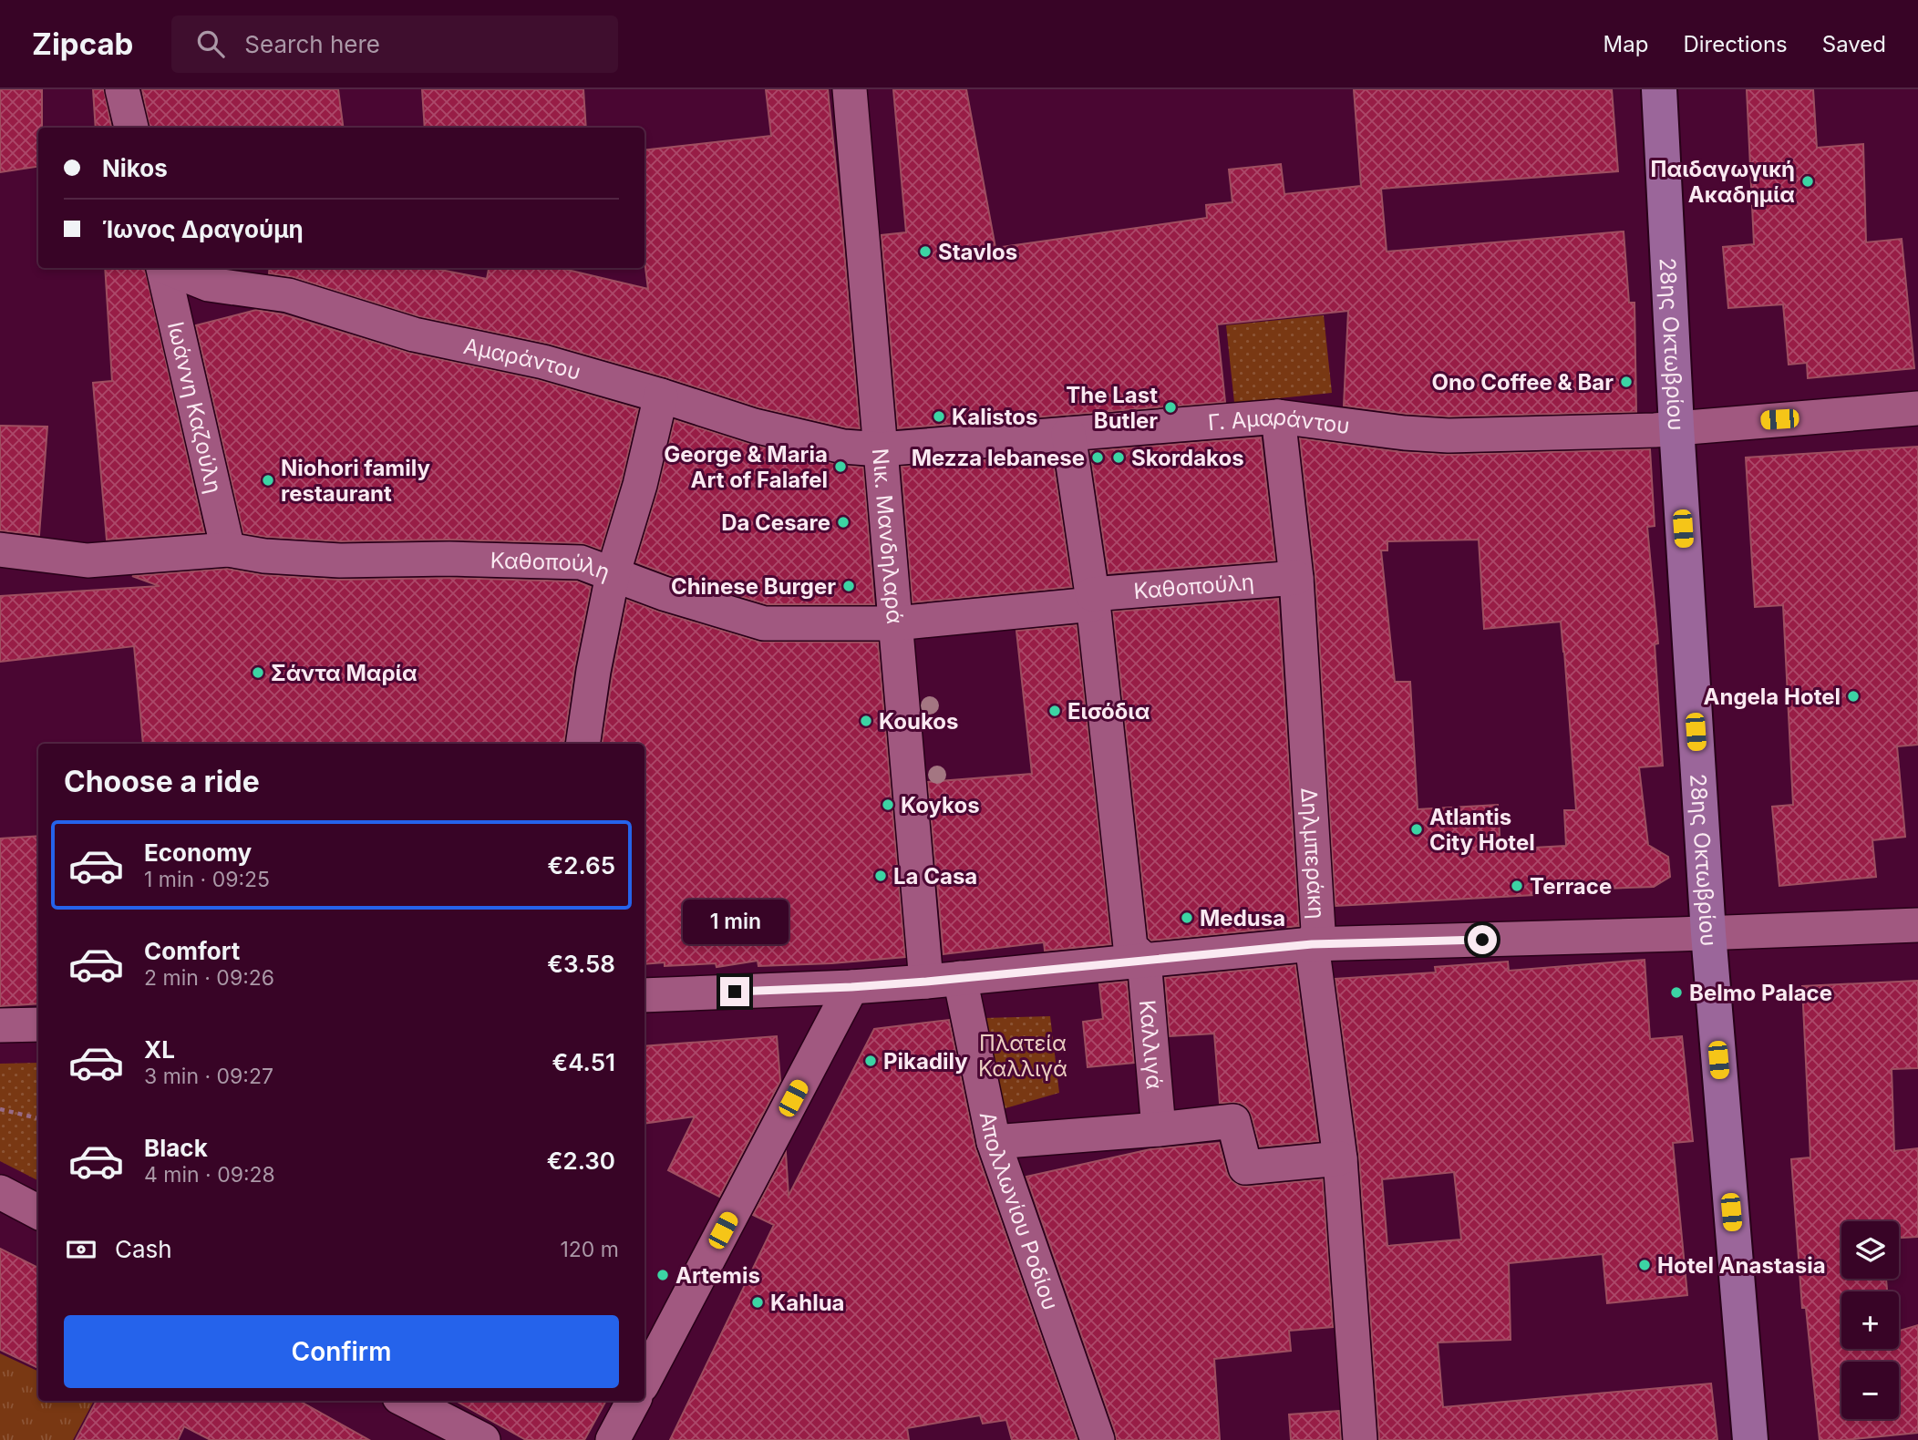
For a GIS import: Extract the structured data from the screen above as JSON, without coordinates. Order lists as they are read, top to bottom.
{
  "streets": {
    "street": [
      "28ης Οκτωβρίου",
      "Αμαράντου",
      "Ιωάννη Καζούλη",
      "Γ. Αμαράντου",
      "Νικ. Μανδηλαρά",
      "Καθοπούλη",
      "Δηλμπεράκη",
      "Καλλιγά",
      "Απολλωνίου Ροδίου"
    ]
  },
  "crossings": [
    ["28ης Οκτωβρίου", "Γ. Αμαράντου"],
    ["Αμαράντου", "Γ. Αμαράντου"],
    ["Αμαράντου", "Νικ. Μανδηλαρά"],
    ["Ιωάννη Καζούλη", "Καθοπούλη"],
    ["Γ. Αμαράντου", "Νικ. Μανδηλαρά"],
    ["Γ. Αμαράντου", "Δηλμπεράκη"],
    ["Νικ. Μανδηλαρά", "Καθοπούλη"],
    ["Καθοπούλη", "Δηλμπεράκη"]
  ],
  "parks": ["Πλατεία Καλλιγά"],
  "places": [
    "Παιδαγωγική Ακαδημία",
    "Stavlos",
    "Ono Coffee & Bar",
    "The Last Butler",
    "Kalistos",
    "Mezza lebanese",
    "Skordakos",
    "George & Maria Art of Falafel",
    "Niohori family restaurant",
    "Da Cesare",
    "Chinese Burger",
    "Σάντα Μαρία",
    "Angela Hotel",
    "Εισόδια",
    "Koukos",
    "Koykos",
    "Atlantis City Hotel",
    "La Casa",
    "Terrace",
    "Medusa",
    "Belmo Palace",
    "Pikadily",
    "Hotel Anastasia",
    "Artemis",
    "Kahlua"
  ],
  "page": {
    "header": "Zipcab",
    "search": "Search here",
    "nav": ["Map", "Directions", "Saved"],
    "banner": ["Nikos", "Ίωνος Δραγούμη"],
    "heading": "Choose a ride",
    "list": [
      {
        "name": "Economy",
        "note": "1 min · 09:25",
        "value": "€2.65"
      },
      {
        "name": "Comfort",
        "note": "2 min · 09:26",
        "value": "€3.58"
      },
      {
        "name": "XL",
        "note": "3 min · 09:27",
        "value": "€4.51"
      },
      {
        "name": "Black",
        "note": "4 min · 09:28",
        "value": "€2.30"
      }
    ],
    "bubble": "1 min",
    "pay": ["Cash", "120 m"],
    "map_buttons": ["+", "−"],
    "buttons": "Confirm"
  }
}
